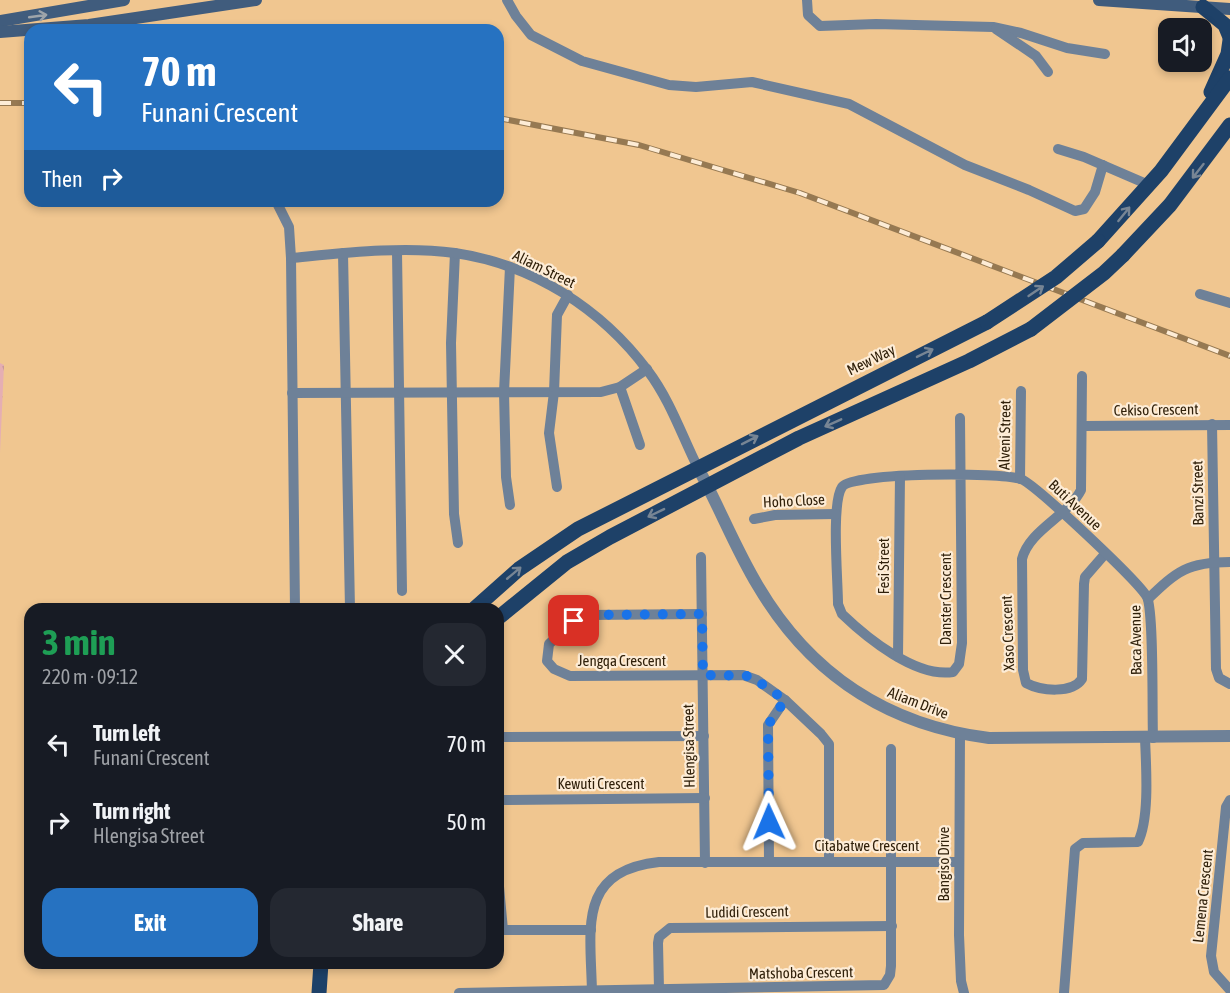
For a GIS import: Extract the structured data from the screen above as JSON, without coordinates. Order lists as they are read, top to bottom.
{
  "streets": {
    "main road": ["Mew Way"],
    "street": [
      "Aliam Street",
      "Cekiso Crescent",
      "Alveni Street",
      "Banzi Street",
      "Hoho Close",
      "Buti Avenue",
      "Fesi Street",
      "Danster Crescent",
      "Xaso Crescent",
      "Baca Avenue",
      "Jengqa Crescent",
      "Aliam Drive",
      "Hlengisa Street",
      "Kewuti Crescent",
      "Citabatwe Crescent",
      "Bangiso Drive",
      "Lemena Crescent",
      "Ludidi Crescent",
      "Matshoba Crescent"
    ]
  },
  "crossings": [
    ["Aliam Street", "Mew Way"],
    ["Aliam Street", "Aliam Drive"],
    ["Mew Way", "Aliam Drive"],
    ["Cekiso Crescent", "Banzi Street"],
    ["Alveni Street", "Buti Avenue"],
    ["Banzi Street", "Baca Avenue"],
    ["Hoho Close", "Buti Avenue"],
    ["Hoho Close", "Danster Crescent"],
    ["Buti Avenue", "Fesi Street"],
    ["Buti Avenue", "Danster Crescent"],
    ["Buti Avenue", "Xaso Crescent"],
    ["Buti Avenue", "Baca Avenue"],
    ["Fesi Street", "Danster Crescent"],
    ["Baca Avenue", "Aliam Drive"],
    ["Jengqa Crescent", "Hlengisa Street"],
    ["Aliam Drive", "Bangiso Drive"],
    ["Hlengisa Street", "Kewuti Crescent"],
    ["Hlengisa Street", "Citabatwe Crescent"],
    ["Citabatwe Crescent", "Bangiso Drive"],
    ["Citabatwe Crescent", "Matshoba Crescent"],
    ["Ludidi Crescent", "Matshoba Crescent"]
  ],
  "page": {
    "turn": ["70 m", "Funani Crescent"],
    "then": "Then",
    "heading": ["3 min", "220 m · 09:12"],
    "list": [
      {
        "name": "Turn left",
        "note": "Funani Crescent",
        "value": "70 m"
      },
      {
        "name": "Turn right",
        "note": "Hlengisa Street",
        "value": "50 m"
      }
    ],
    "buttons": ["Exit", "Share"]
  }
}
